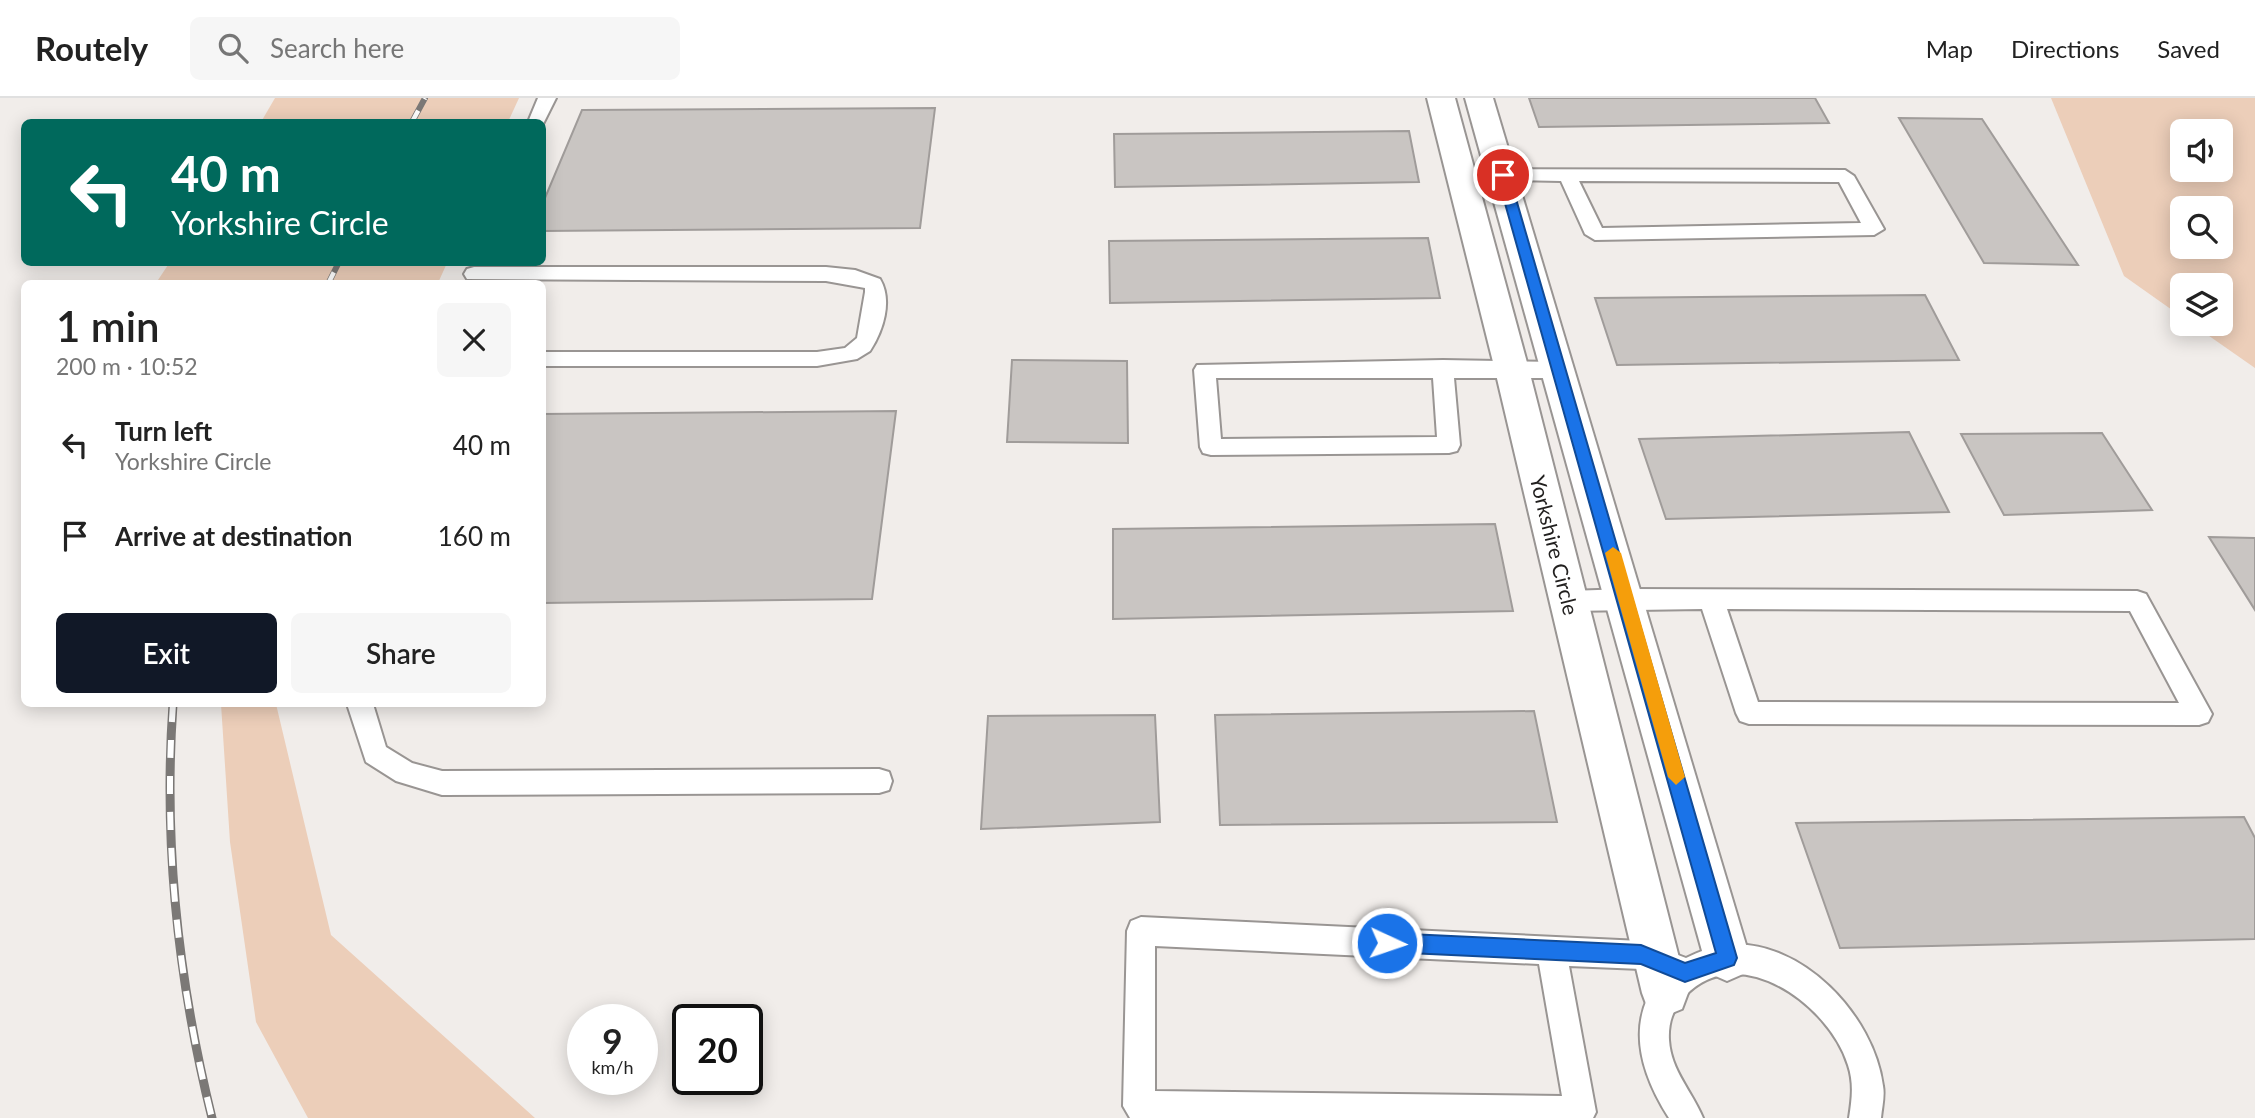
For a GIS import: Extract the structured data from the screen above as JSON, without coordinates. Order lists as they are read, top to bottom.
{
  "streets": {
    "street": ["Yorkshire Circle"]
  },
  "page": {
    "header": "Routely",
    "search": "Search here",
    "nav": ["Map", "Directions", "Saved"],
    "turn": ["40 m", "Yorkshire Circle"],
    "heading": ["1 min", "200 m · 10:52"],
    "list": [
      {
        "name": "Turn left",
        "note": "Yorkshire Circle",
        "value": "40 m"
      },
      {
        "name": "Arrive at destination",
        "value": "160 m"
      }
    ],
    "buttons": ["Exit", "Share"],
    "speed": "9 km/h",
    "limit": "20"
  }
}
